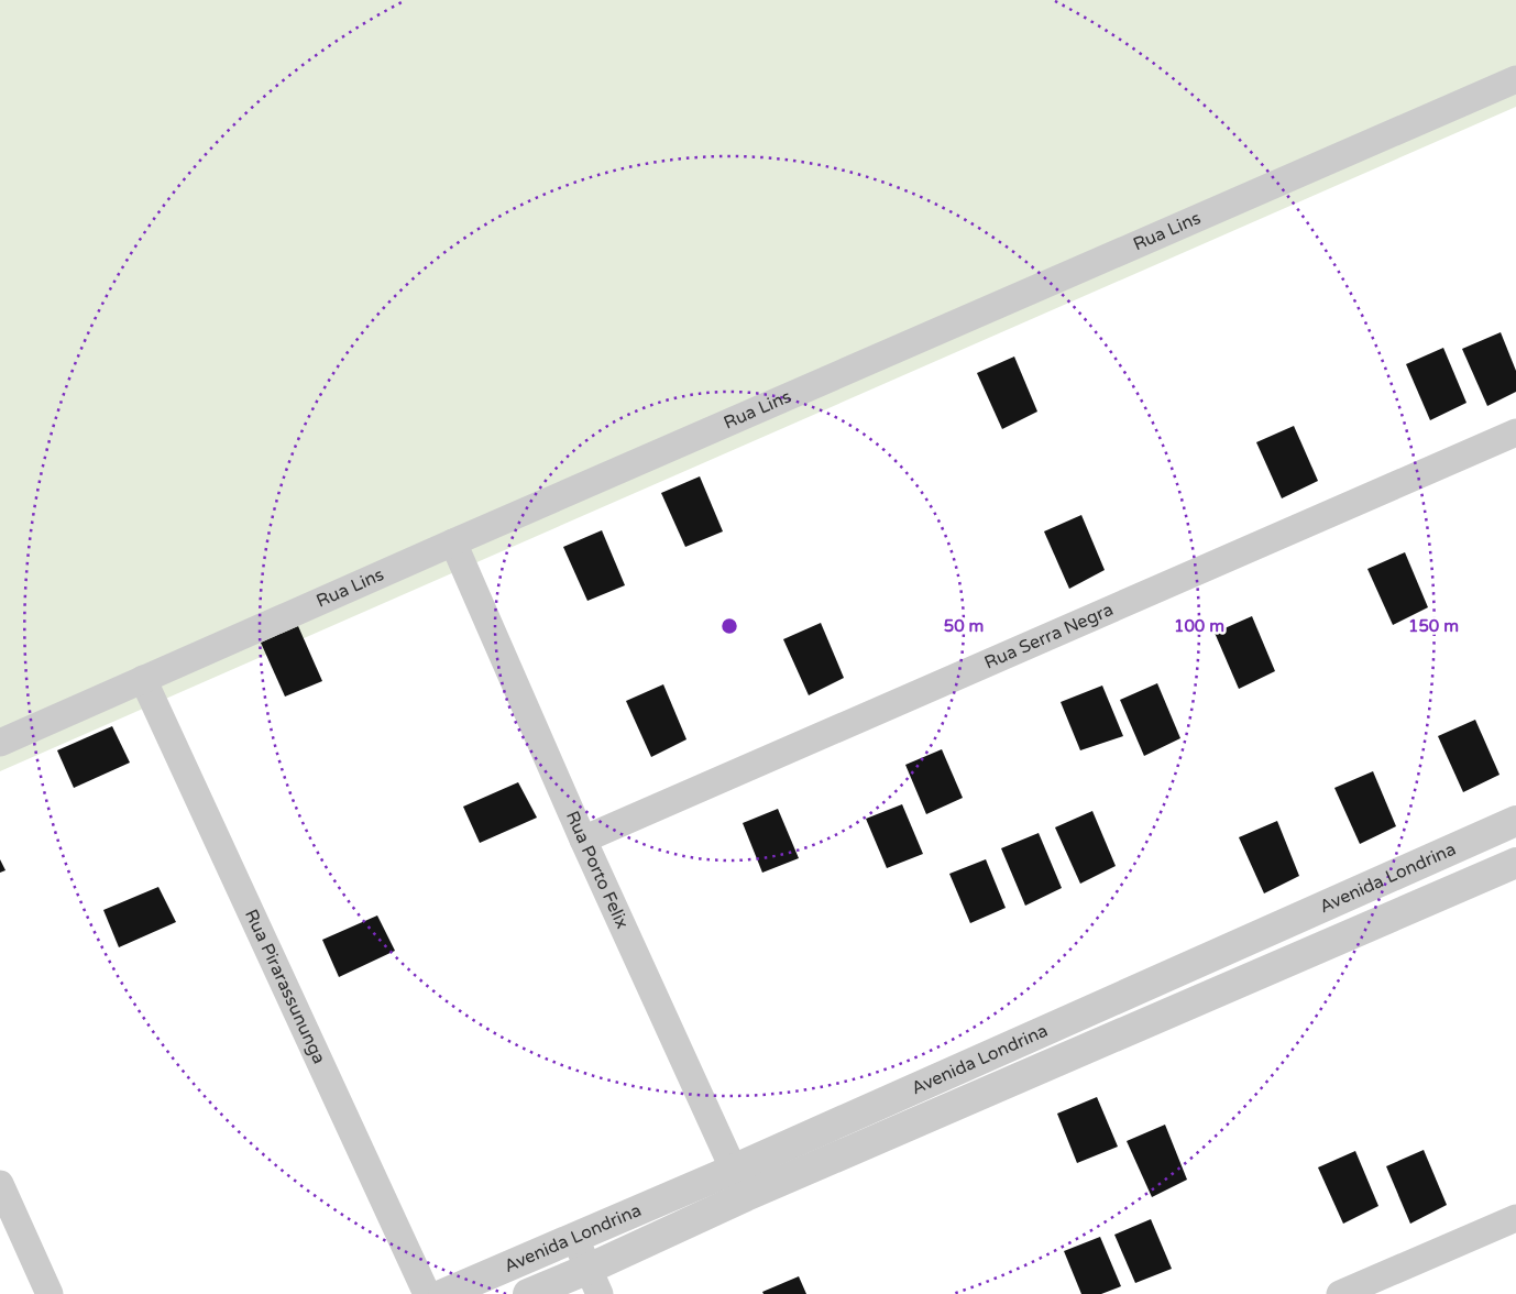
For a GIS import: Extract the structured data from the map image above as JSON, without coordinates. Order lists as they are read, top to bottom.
{
  "streets": {
    "street": [
      "Rua Lins",
      "Rua Serra Negra",
      "Rua Porto Felix",
      "Avenida Londrina",
      "Rua Pirarassununga"
    ]
  },
  "crossings": [
    ["Rua Lins", "Rua Porto Felix"],
    ["Rua Lins", "Rua Pirarassununga"],
    ["Rua Serra Negra", "Rua Porto Felix"],
    ["Rua Porto Felix", "Avenida Londrina"]
  ],
  "rings": ["50 m", "100 m", "150 m"]
}
